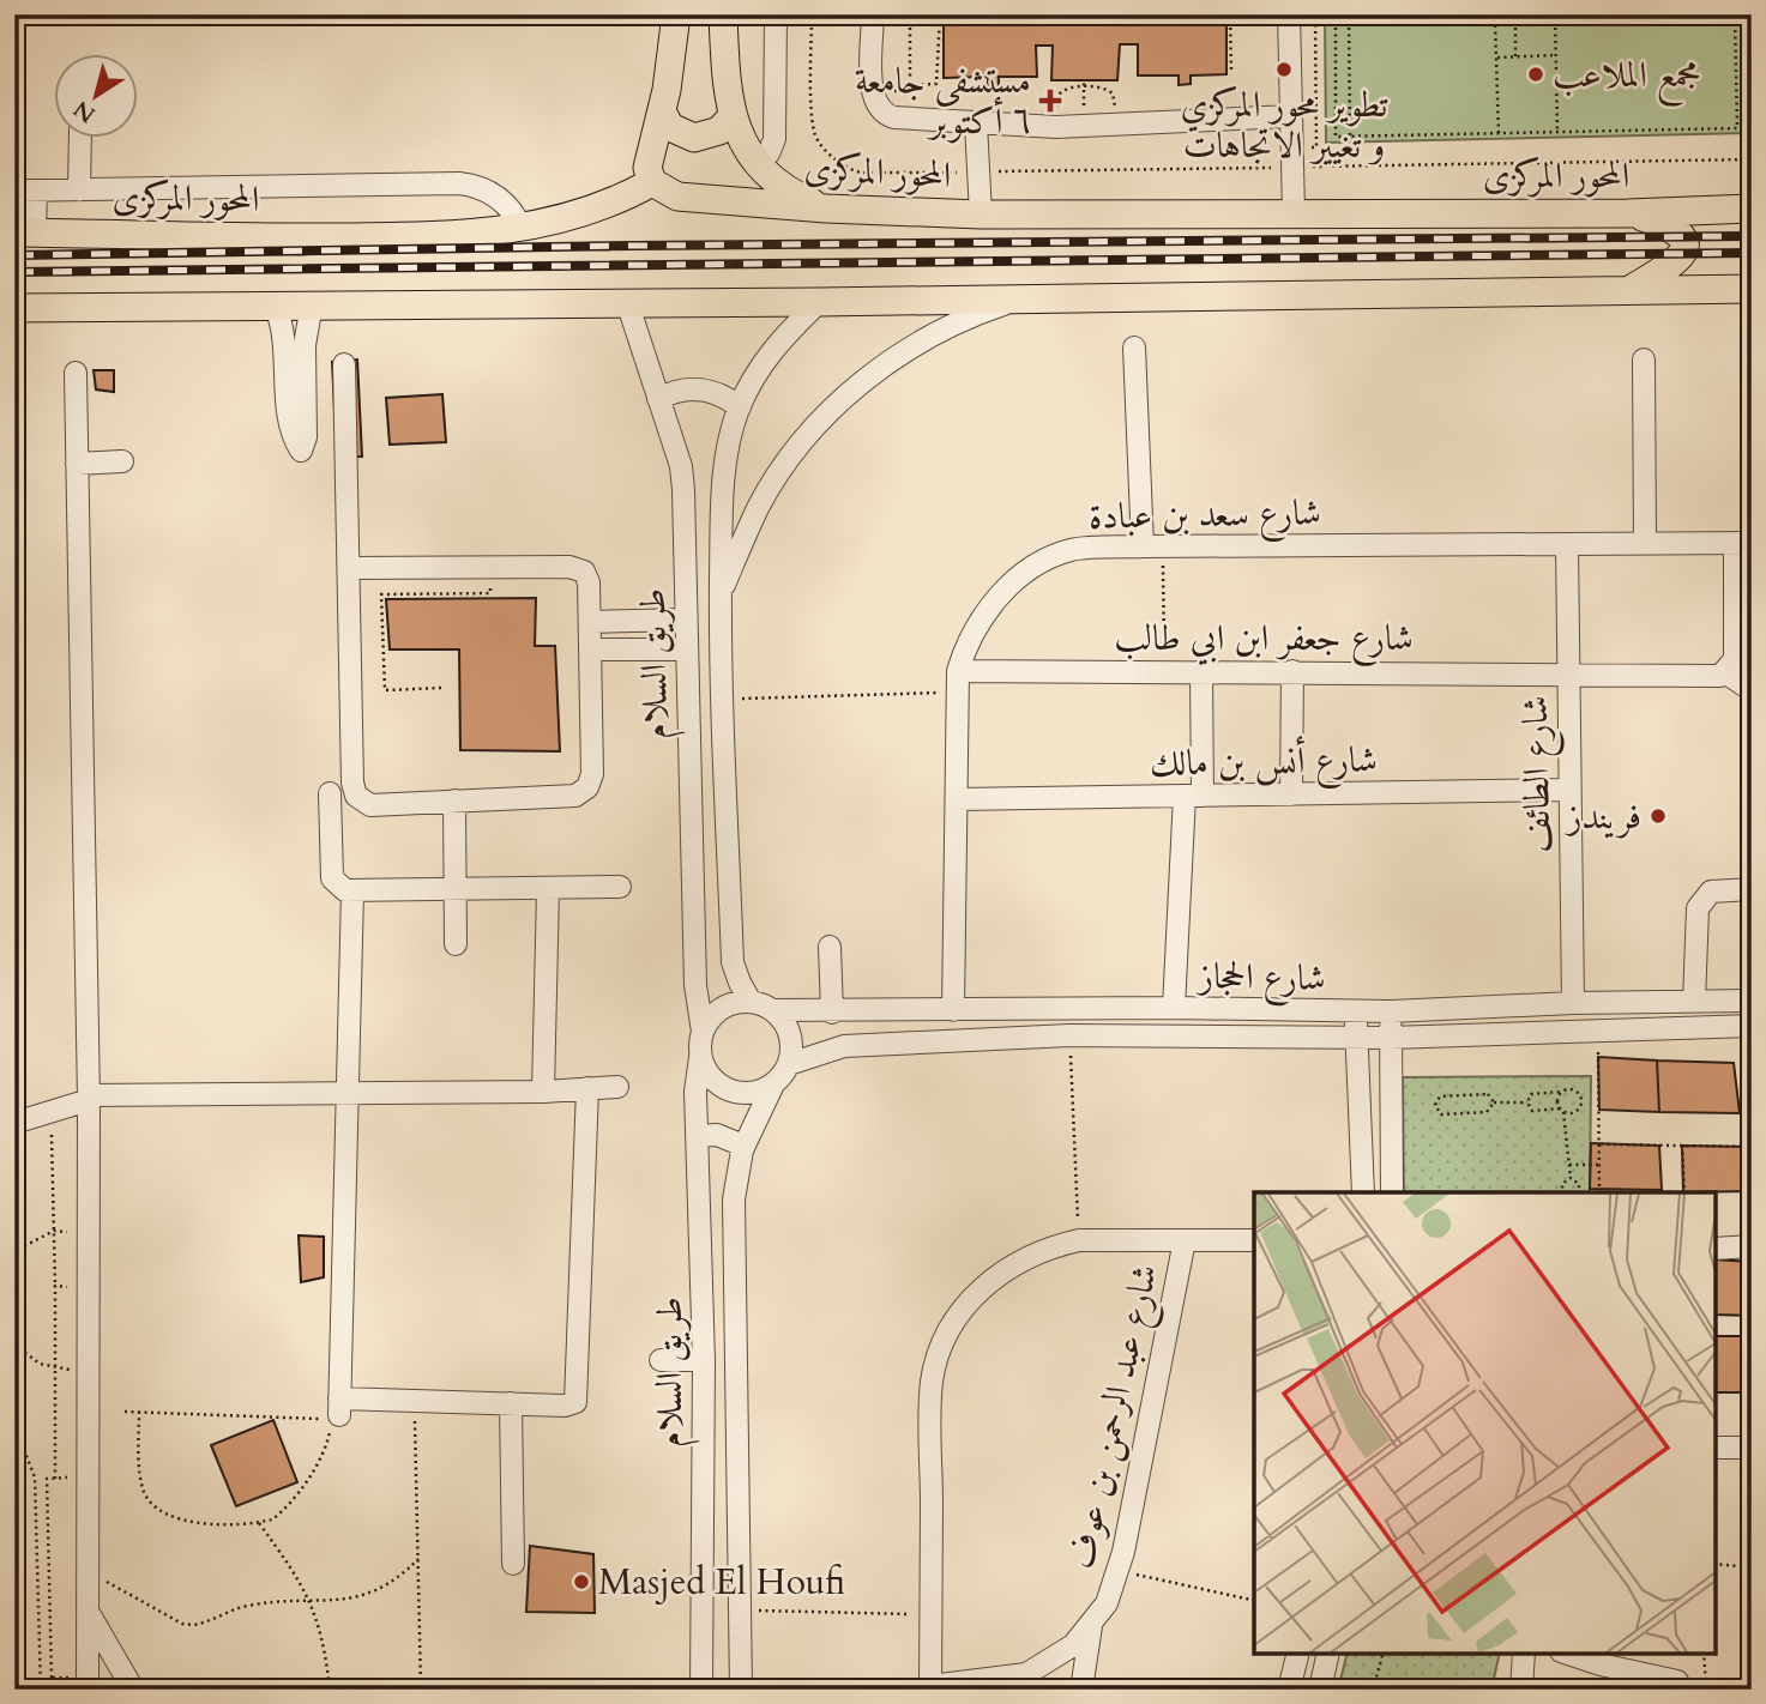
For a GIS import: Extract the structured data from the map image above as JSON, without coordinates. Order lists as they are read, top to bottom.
{
  "streets": {
    "main road": ["المحور المركزى"],
    "street": [
      "شارع سعد بن عبادة",
      "شارع جعفر ابن ابي طالب",
      "طريق السلام",
      "شارع أنس بن مالك",
      "شارع الطائف",
      "شارع الحجاز",
      "شارع عبد الرحمن بن عوف"
    ]
  },
  "crossings": [
    ["شارع سعد بن عبادة", "شارع جعفر ابن ابي طالب"],
    ["شارع سعد بن عبادة", "شارع أنس بن مالك"],
    ["شارع سعد بن عبادة", "شارع الطائف"],
    ["شارع سعد بن عبادة", "شارع الحجاز"],
    ["شارع جعفر ابن ابي طالب", "شارع الطائف"],
    ["طريق السلام", "شارع الحجاز"],
    ["شارع أنس بن مالك", "شارع الطائف"],
    ["شارع الطائف", "شارع الحجاز"]
  ],
  "places": {
    "other": [
      "تطوير محور المركزي و تغيير الاتجاهات",
      "مجمع الملاعب",
      "فريندز",
      "Masjed El Houfi"
    ],
    "health": ["مستشفى جامعة ٦ أكتوبر"]
  },
  "north": "bottom left"
}
